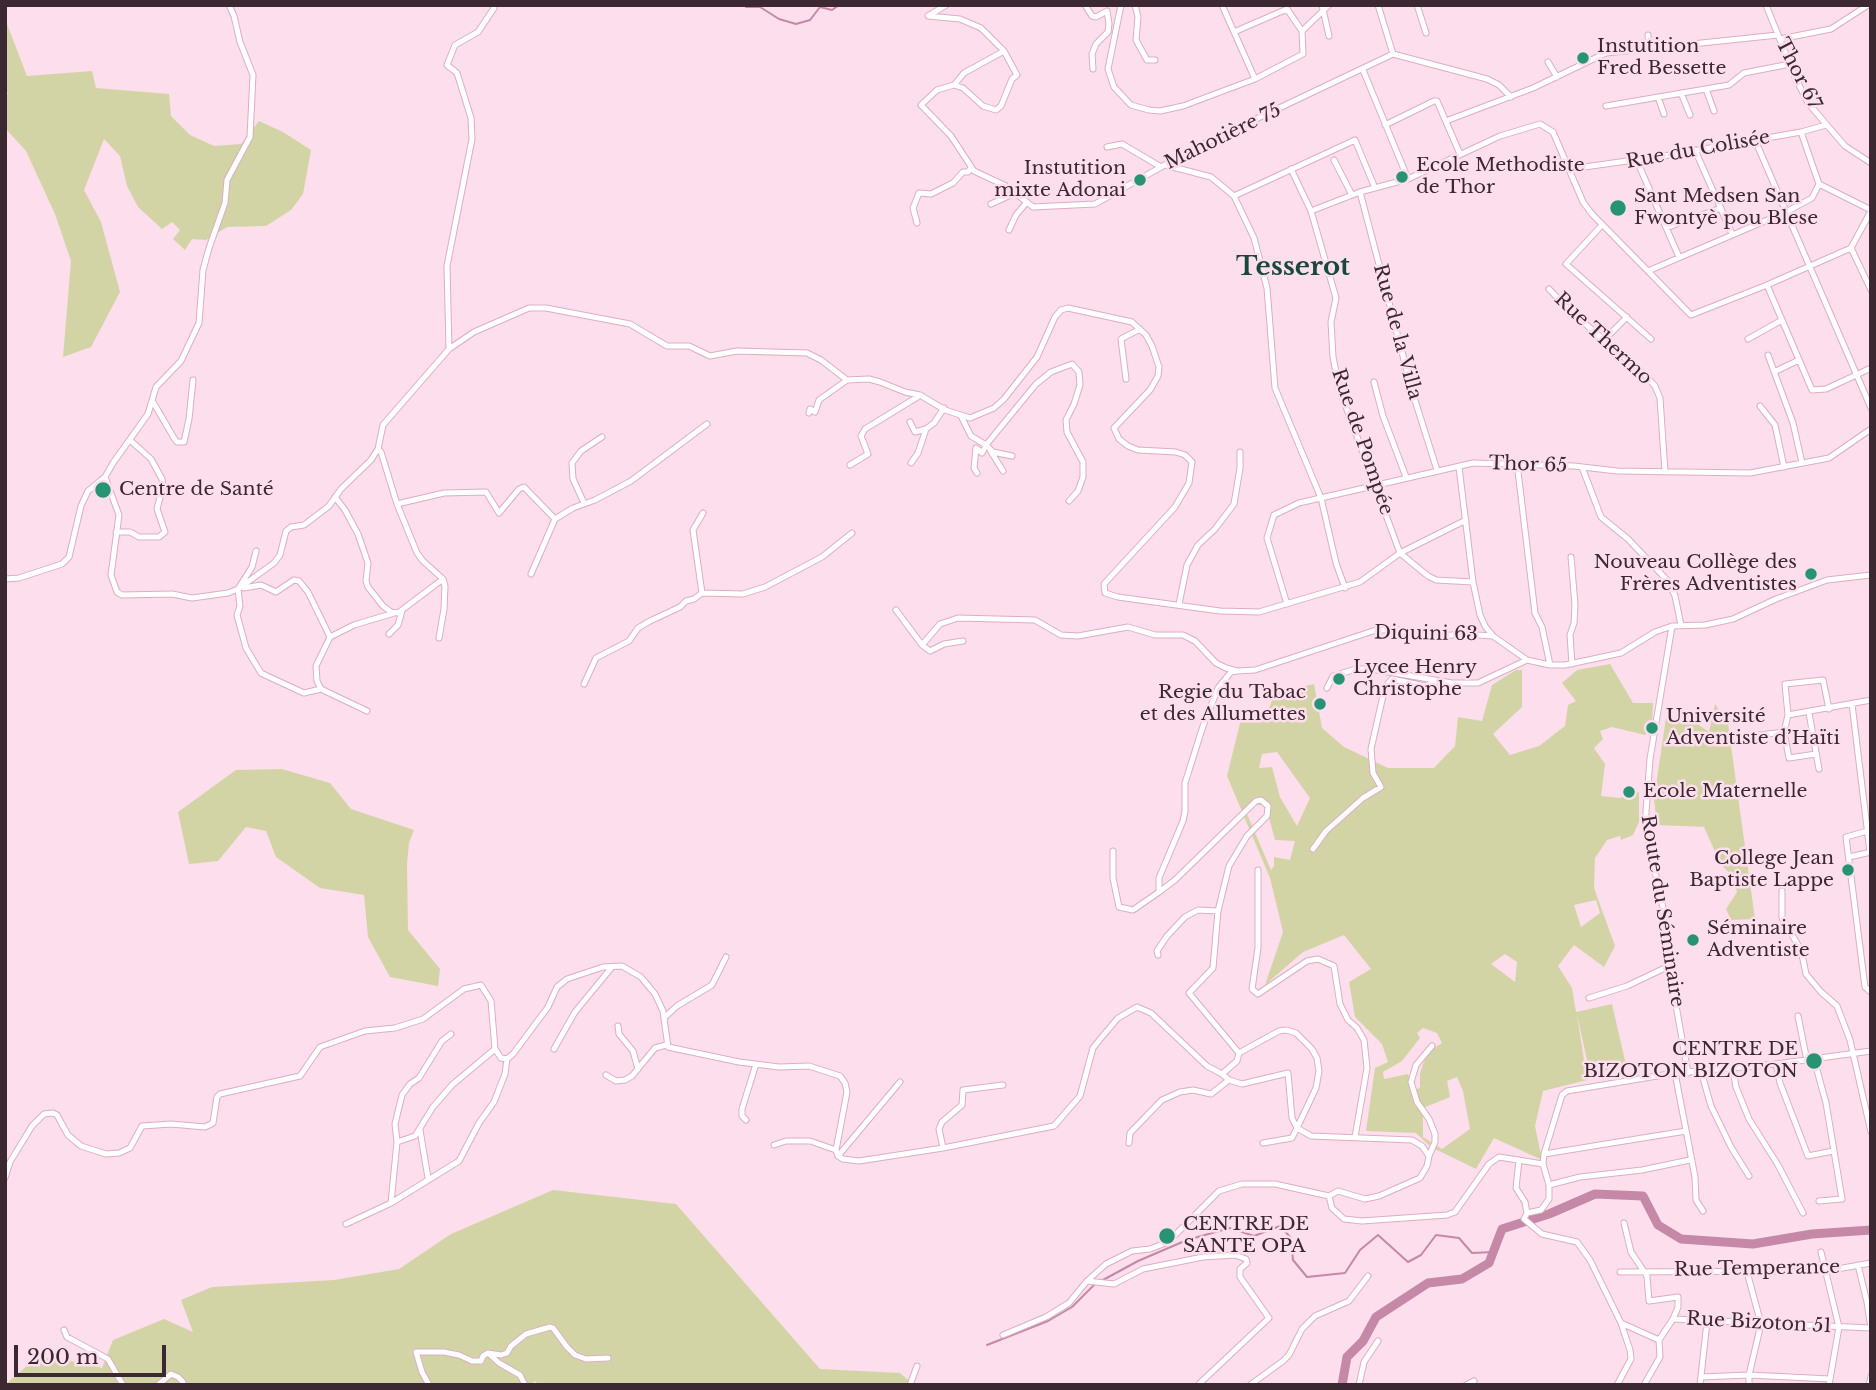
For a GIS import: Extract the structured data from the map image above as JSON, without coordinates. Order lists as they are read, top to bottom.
{
  "streets": {
    "street": [
      "Thor 67",
      "Mahotière 75",
      "Rue du Colisée",
      "Rue de la Villa",
      "Rue Thermo",
      "Rue de Pompée",
      "Thor 65",
      "Diquini 63",
      "Route du Séminaire",
      "Rue Temperance",
      "Rue Bizoton 51"
    ]
  },
  "crossings": [
    ["Thor 67", "Rue du Colisée"],
    ["Rue de la Villa", "Thor 65"],
    ["Rue Thermo", "Thor 65"],
    ["Rue de Pompée", "Thor 65"],
    ["Diquini 63", "Route du Séminaire"]
  ],
  "districts": ["Tesserot"],
  "places": [
    "Instutition Fred Bessette",
    "Ecole Methodiste de Thor",
    "Instutition mixte Adonai",
    "Sant Medsen San Fwontyè pou Blese",
    "Centre de Santé",
    "Nouveau Collège des Frères Adventistes",
    "Lycee Henry Christophe",
    "Regie du Tabac et des Allumettes",
    "Université Adventiste d’Haïti",
    "Ecole Maternelle",
    "College Jean Baptiste Lappe",
    "Séminaire Adventiste",
    "CENTRE DE BIZOTON BIZOTON",
    "CENTRE DE SANTE OPA"
  ],
  "scale_bar": "200 m"
}
